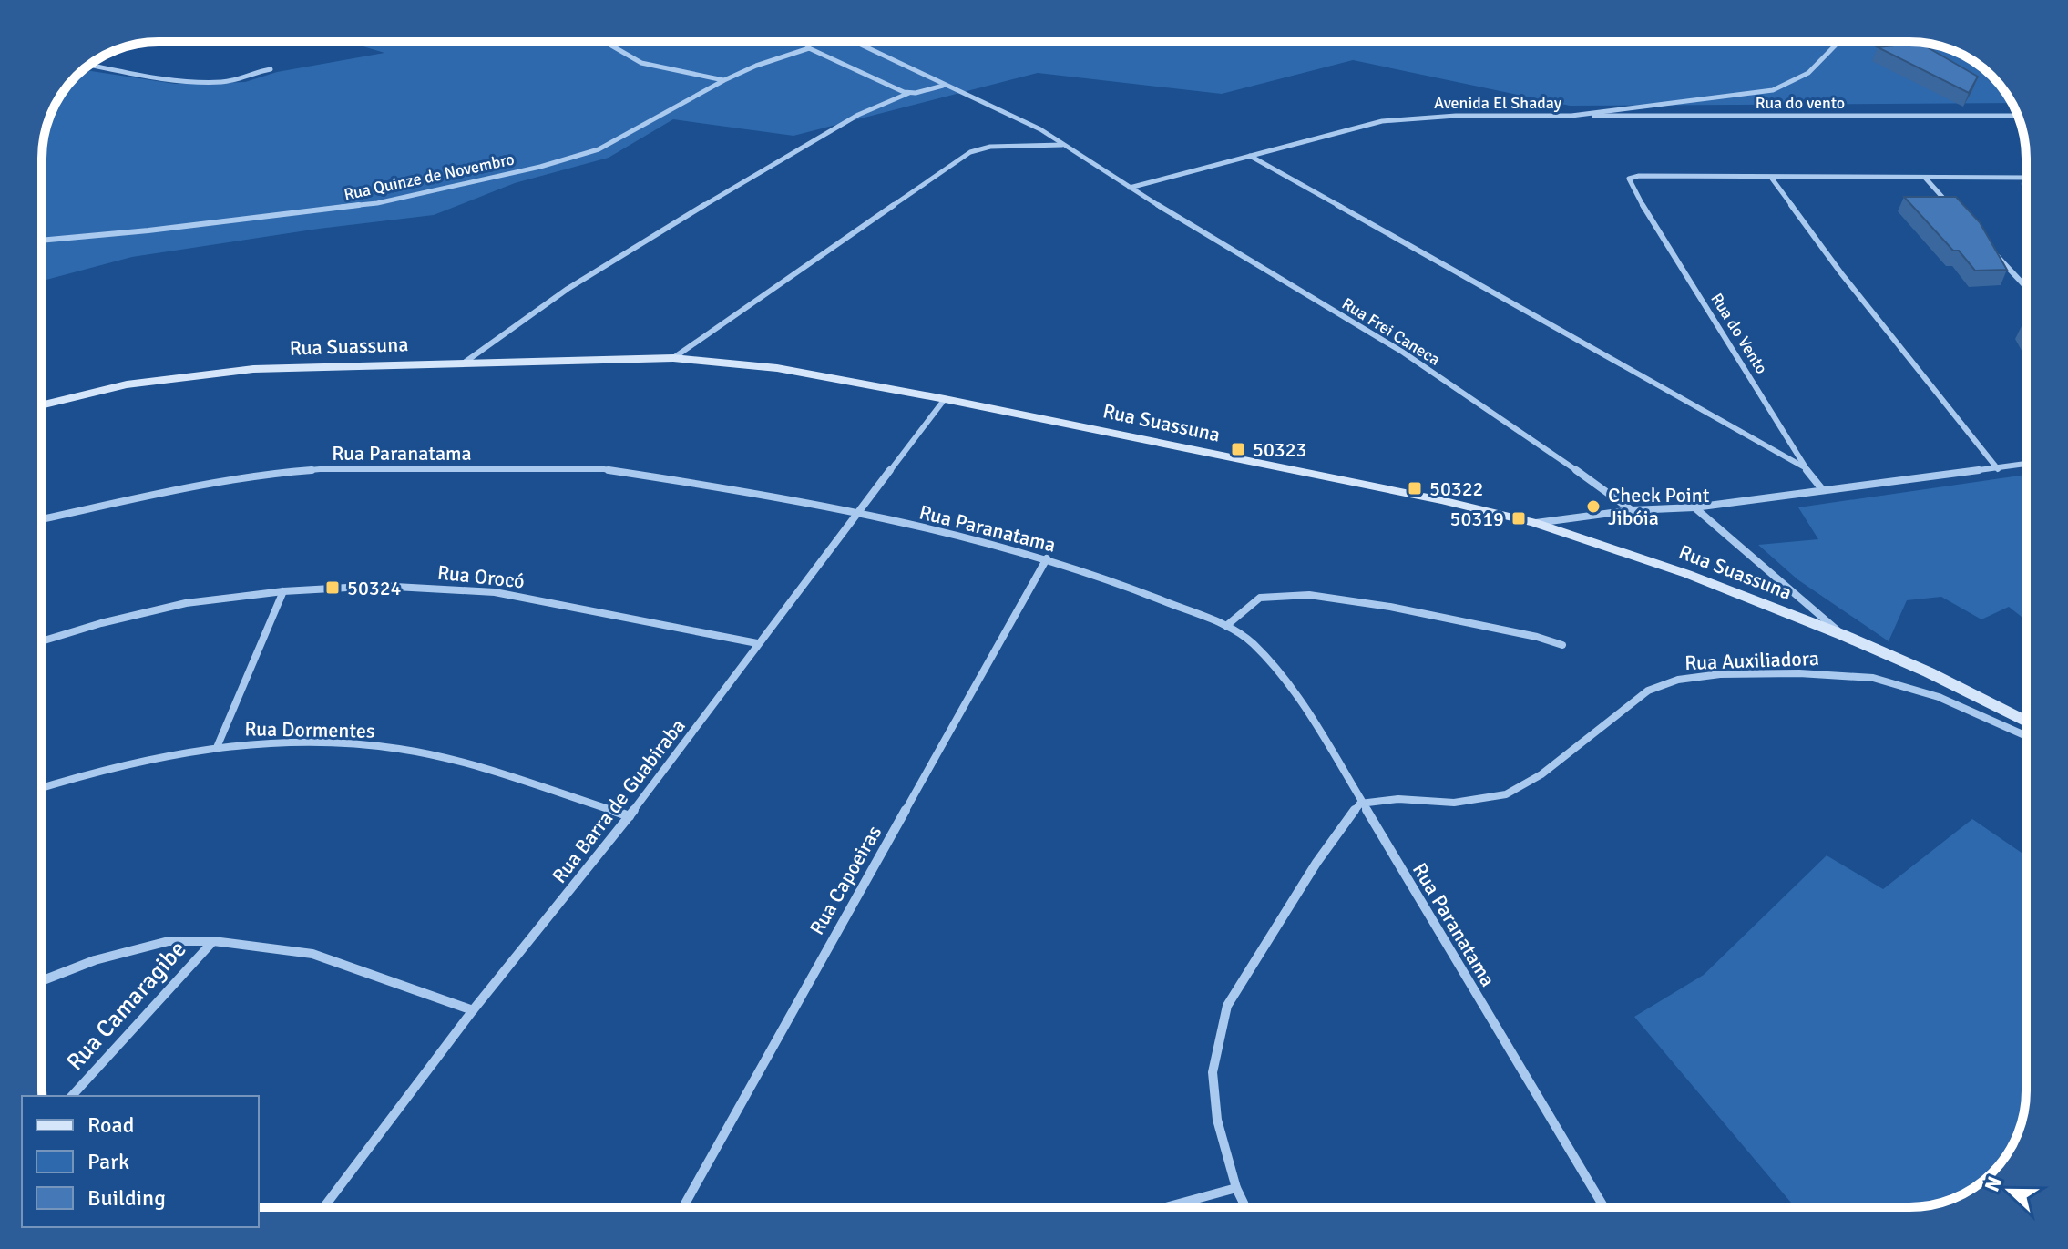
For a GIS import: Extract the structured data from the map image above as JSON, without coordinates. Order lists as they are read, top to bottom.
{
  "streets": {
    "street": [
      "Avenida El Shaday",
      "Rua do vento",
      "Rua Quinze de Novembro",
      "Rua Frei Caneca",
      "Rua do Vento",
      "Rua Suassuna",
      "Rua Paranatama",
      "Rua Orocó",
      "Rua Auxiliadora",
      "Rua Dormentes",
      "Rua Barra de Guabiraba",
      "Rua Capoeiras",
      "Rua Camaragibe"
    ]
  },
  "crossings": [
    ["Avenida El Shaday", "Rua do vento"],
    ["Avenida El Shaday", "Rua Frei Caneca"],
    ["Rua Suassuna", "Rua Barra de Guabiraba"],
    ["Rua Paranatama", "Rua Auxiliadora"],
    ["Rua Paranatama", "Rua Barra de Guabiraba"],
    ["Rua Paranatama", "Rua Capoeiras"],
    ["Rua Orocó", "Rua Barra de Guabiraba"],
    ["Rua Dormentes", "Rua Barra de Guabiraba"]
  ],
  "places": {
    "transit": [
      "50323",
      "50322",
      "50319",
      "50324"
    ],
    "other": ["Check Point Jibóia"]
  },
  "legend": ["Road", "Park", "Building"],
  "north": "left"
}
